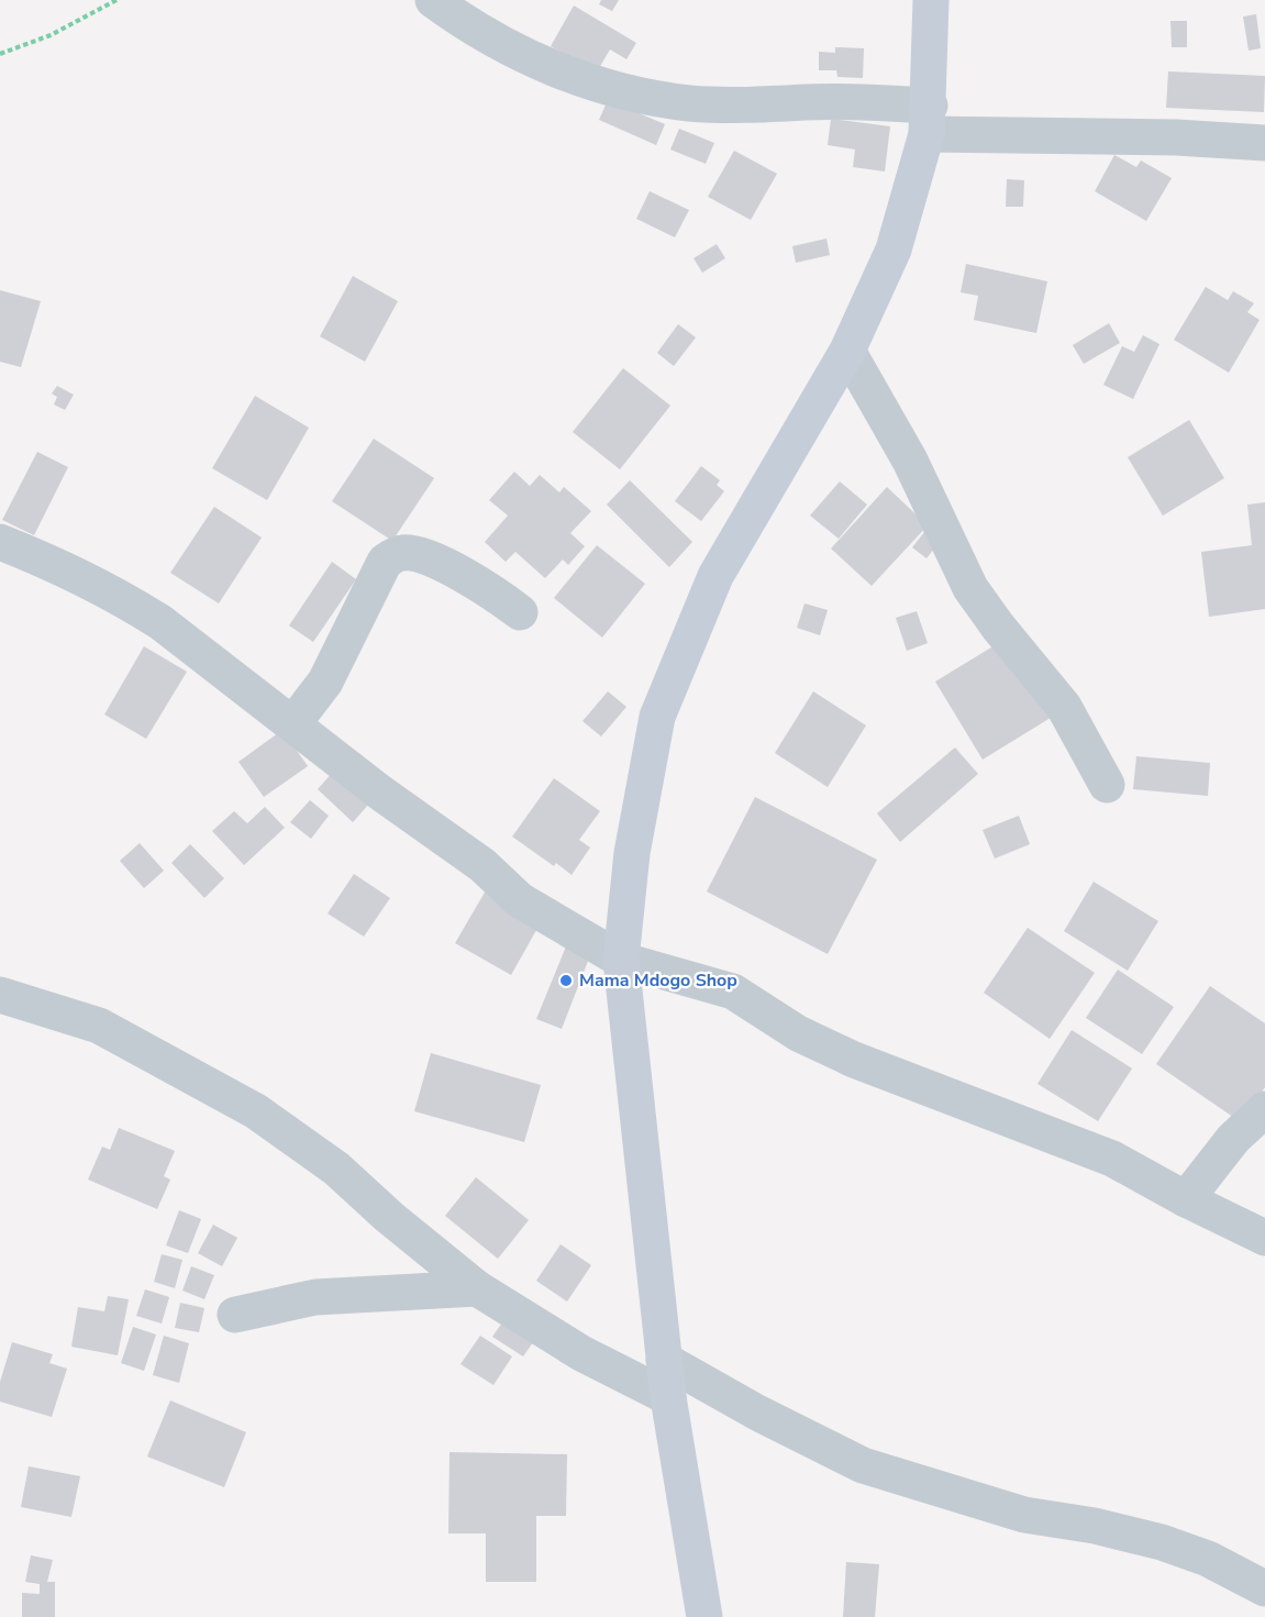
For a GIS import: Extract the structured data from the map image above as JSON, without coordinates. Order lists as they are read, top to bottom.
{
  "places": ["Mama Mdogo Shop"]
}
